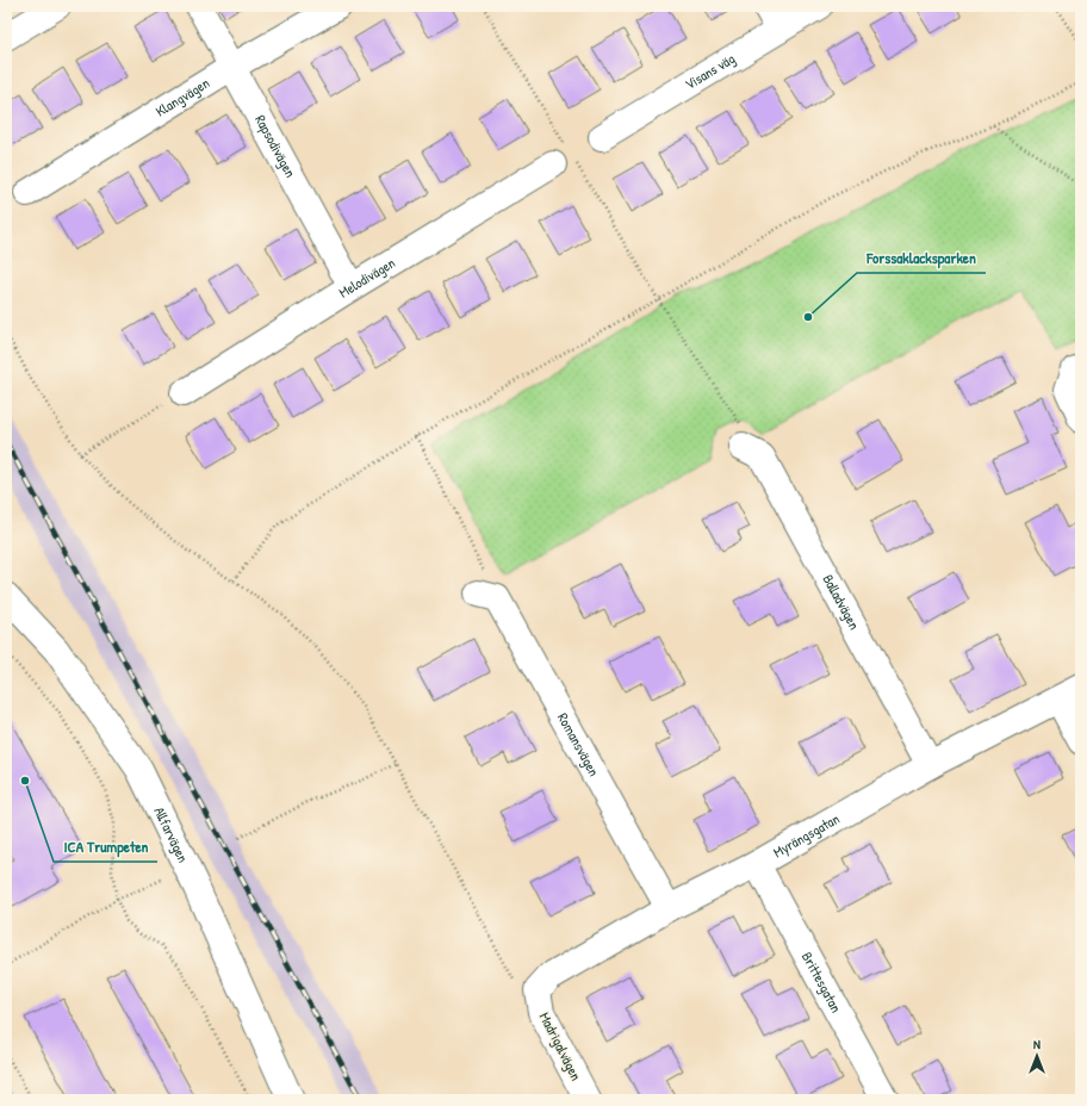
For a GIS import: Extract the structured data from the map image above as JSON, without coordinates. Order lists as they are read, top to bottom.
{
  "streets": {
    "street": [
      "Visans väg",
      "Klangvägen",
      "Rapsodivägen",
      "Melodivägen",
      "Balladvägen",
      "Romansvägen",
      "Allfarvägen",
      "Myrängsgatan",
      "Brittesgatan",
      "Madrigalvägen"
    ]
  },
  "crossings": [
    ["Klangvägen", "Rapsodivägen"],
    ["Rapsodivägen", "Melodivägen"],
    ["Balladvägen", "Myrängsgatan"],
    ["Romansvägen", "Myrängsgatan"],
    ["Myrängsgatan", "Brittesgatan"],
    ["Myrängsgatan", "Madrigalvägen"]
  ],
  "places": ["Forssaklacksparken", "ICA Trumpeten"],
  "north": "top"
}
